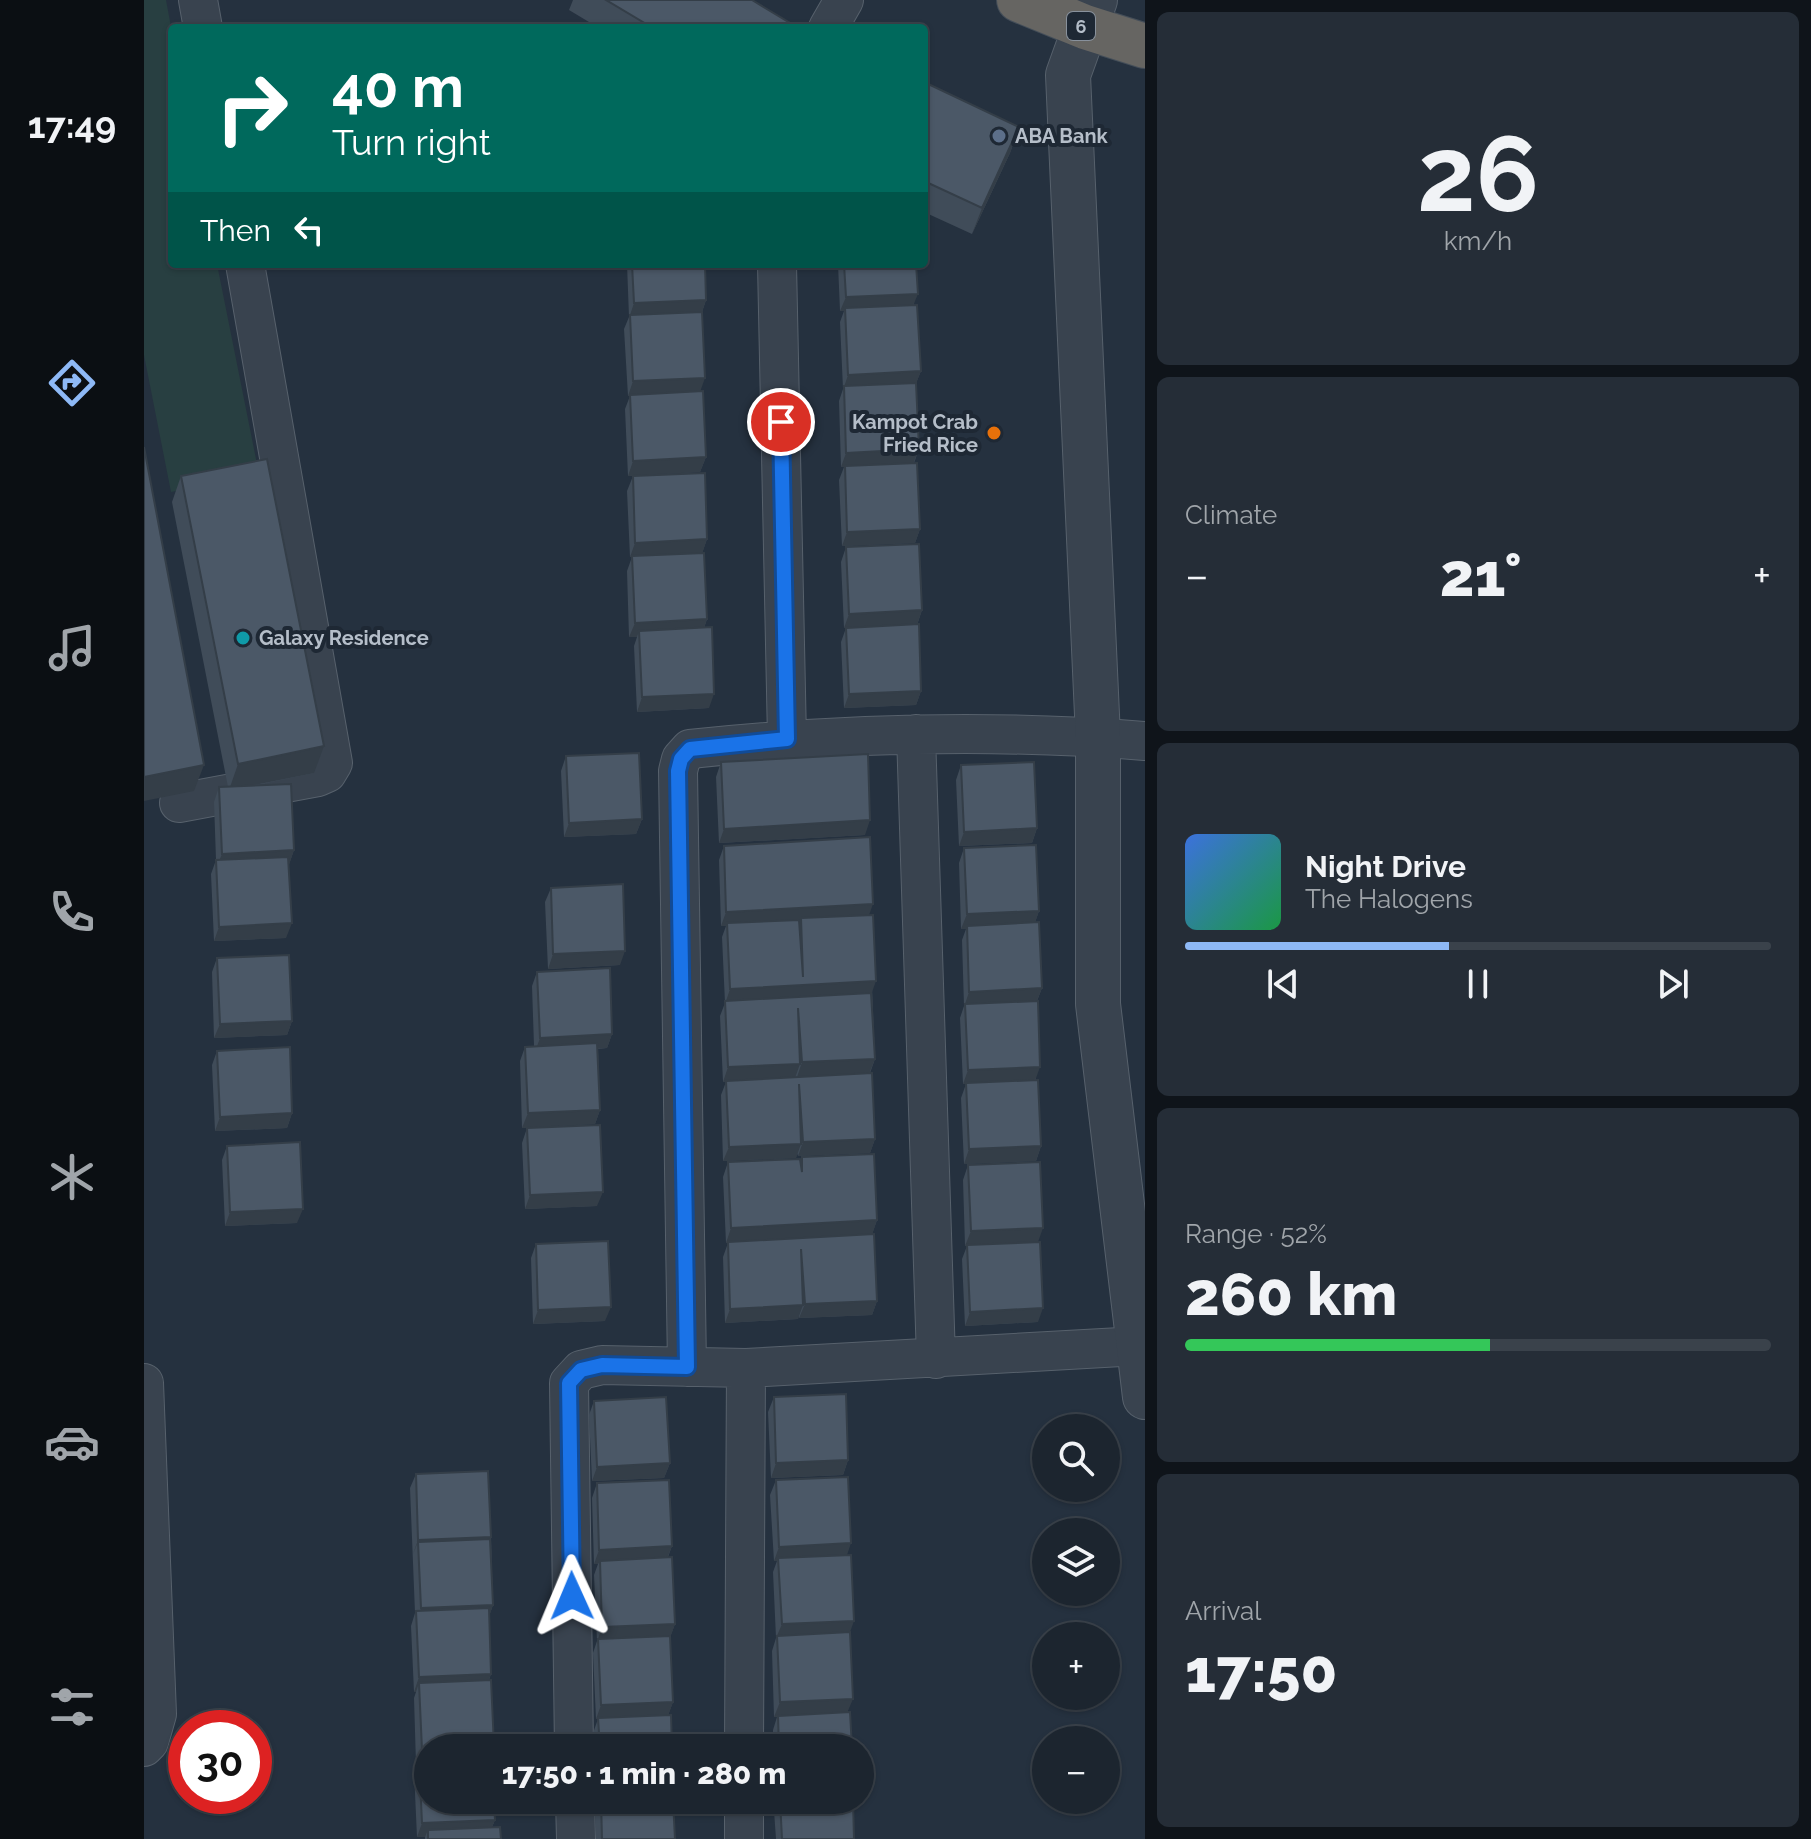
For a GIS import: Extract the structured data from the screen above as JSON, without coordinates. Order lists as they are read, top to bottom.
{
  "streets": {
    "highway": ["6"]
  },
  "places": ["ABA Bank", "Kampot Crab Fried Rice", "Galaxy Residence"],
  "page": {
    "tabs": "17:49",
    "tile": [
      ["26", "km/h"],
      "Climate",
      ["Range · 52%", "260 km"],
      ["Arrival", "17:50"]
    ],
    "turn": ["40 m", "Turn right"],
    "then": "Then",
    "heat": ["−", "21°", "+"],
    "song": ["Night Drive", "The Halogens"],
    "map_buttons": ["+", "−"],
    "limit": "30",
    "trip": "17:50 · 1 min · 280 m"
  }
}
